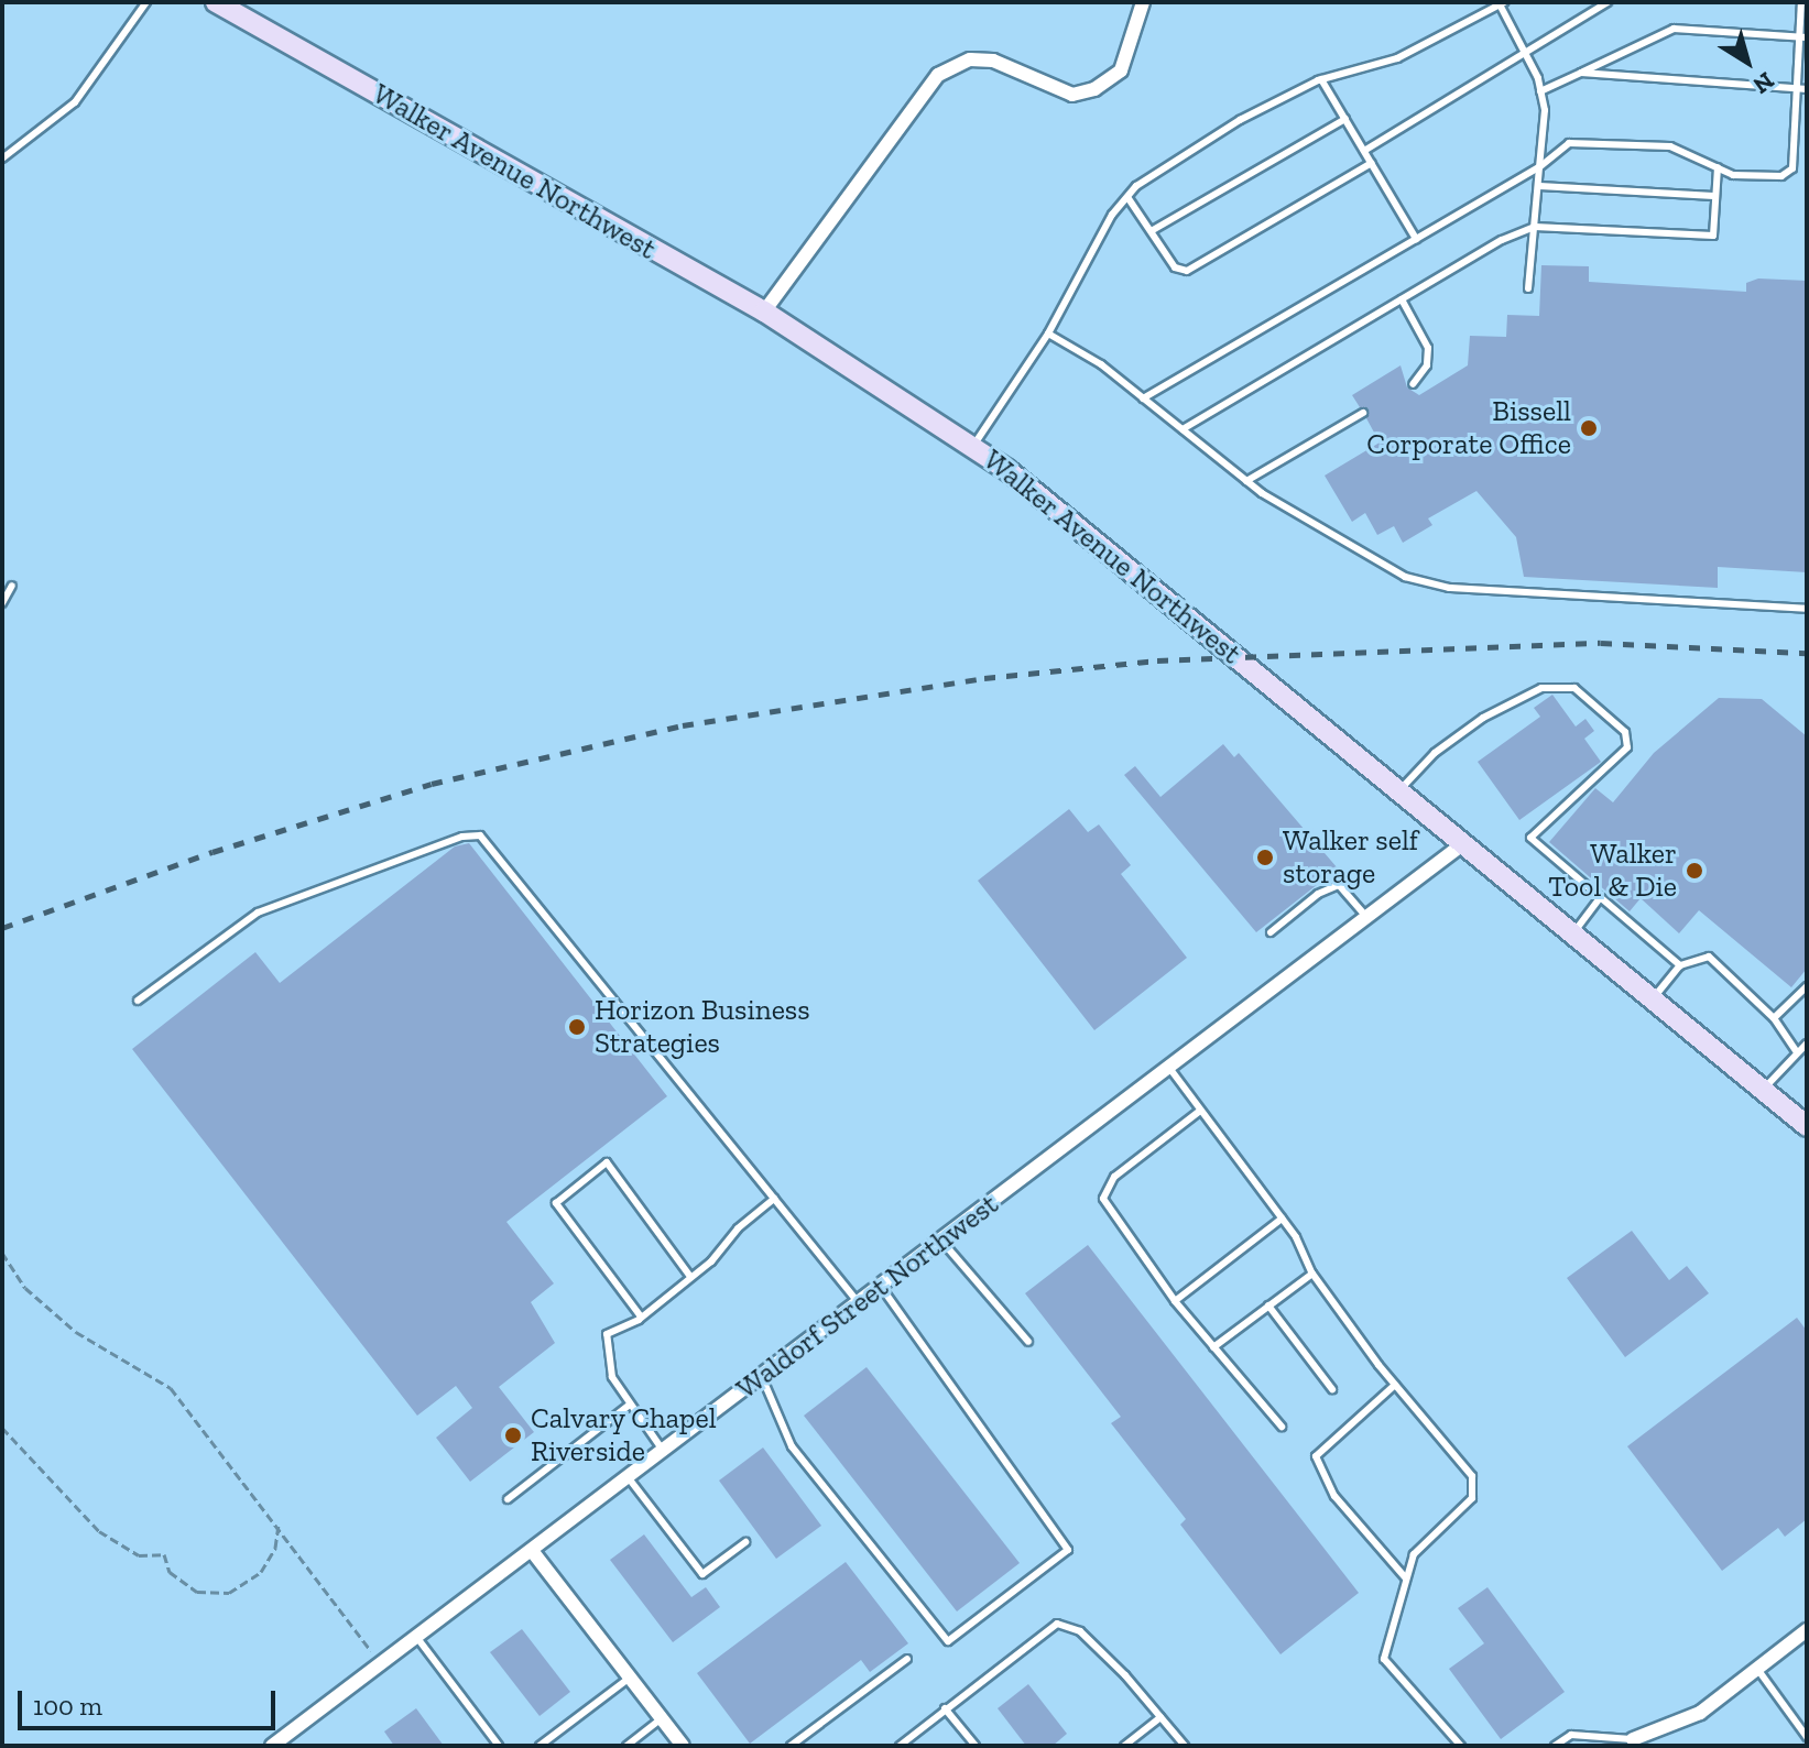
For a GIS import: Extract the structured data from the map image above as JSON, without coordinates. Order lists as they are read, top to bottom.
{
  "streets": {
    "main road": ["Walker Avenue Northwest"],
    "street": ["Waldorf Street Northwest"]
  },
  "crossings": [
    ["Walker Avenue Northwest", "Waldorf Street Northwest"]
  ],
  "places": [
    "Bissell Corporate Office",
    "Walker self storage",
    "Walker Tool & Die",
    "Horizon Business Strategies",
    "Calvary Chapel Riverside"
  ],
  "scale_bar": "100 m",
  "north": "bottom right"
}
